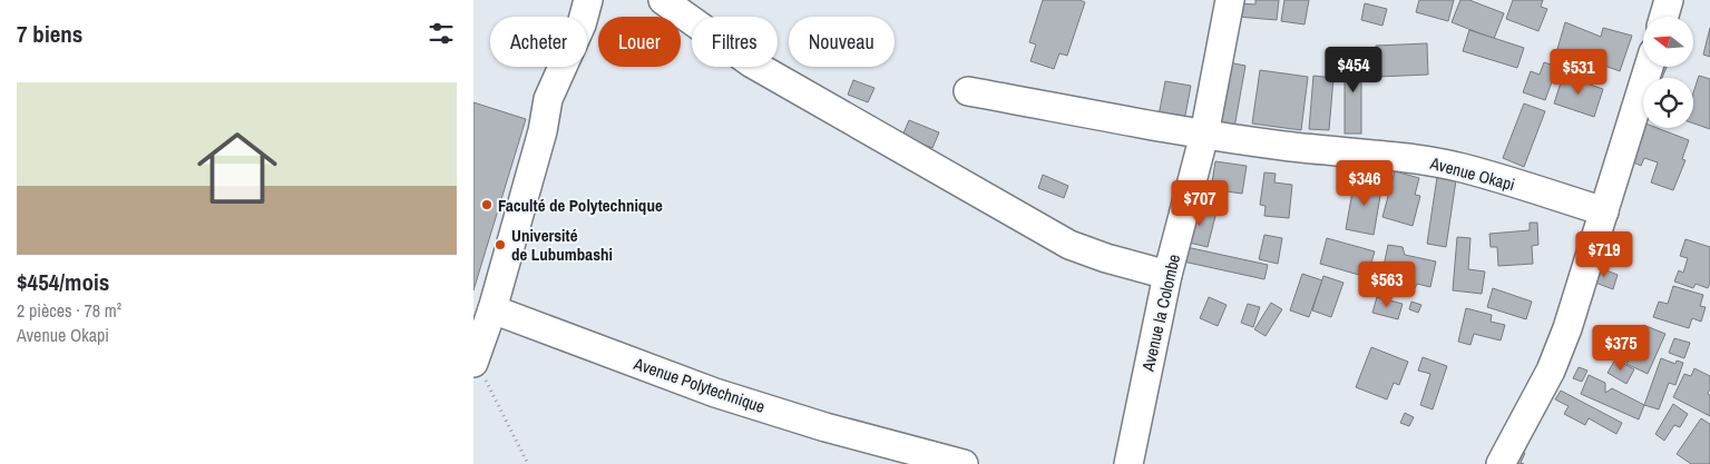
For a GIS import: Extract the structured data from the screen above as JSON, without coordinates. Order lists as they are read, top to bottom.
{
  "streets": {
    "street": ["Avenue Okapi", "Avenue la Colombe", "Avenue Polytechnique"]
  },
  "crossings": [
    ["Avenue Okapi", "Avenue la Colombe"]
  ],
  "places": ["Faculté de Polytechnique", "Université de Lubumbashi"],
  "north": "left",
  "page": {
    "heading": "7 biens",
    "chip": [
      "Acheter",
      "Louer",
      "Filtres",
      "Nouveau"
    ],
    "price": [
      "$454",
      "$531",
      "$346",
      "$707",
      "$719",
      "$563",
      "$375"
    ],
    "list": [
      {
        "name": "$454/mois",
        "note": "2 pièces · 78 m² · Avenue Okapi"
      }
    ]
  }
}
